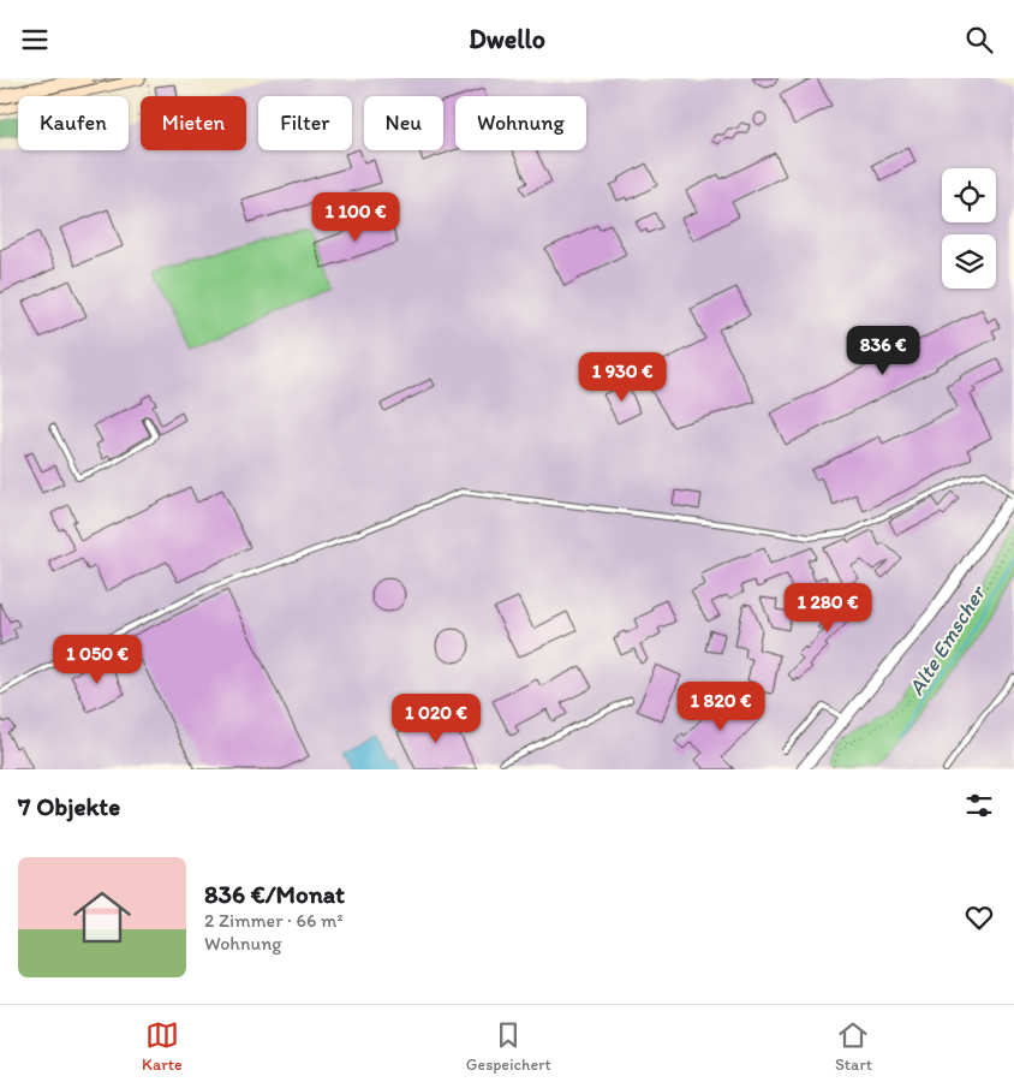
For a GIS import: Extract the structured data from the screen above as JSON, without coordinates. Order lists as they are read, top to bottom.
{
  "water": ["Alte Emscher"],
  "page": {
    "header": "Dwello",
    "chip": [
      "Kaufen",
      "Mieten",
      "Filter",
      "Neu",
      "Wohnung"
    ],
    "price": [
      "1 100 €",
      "836 €",
      "1 930 €",
      "1 280 €",
      "1 050 €",
      "1 820 €",
      "1 020 €"
    ],
    "heading": "7 Objekte",
    "list": [
      {
        "name": "836 €/Monat",
        "note": "2 Zimmer · 66 m² · Wohnung"
      }
    ],
    "tabs": ["Karte", "Gespeichert", "Start"]
  }
}
